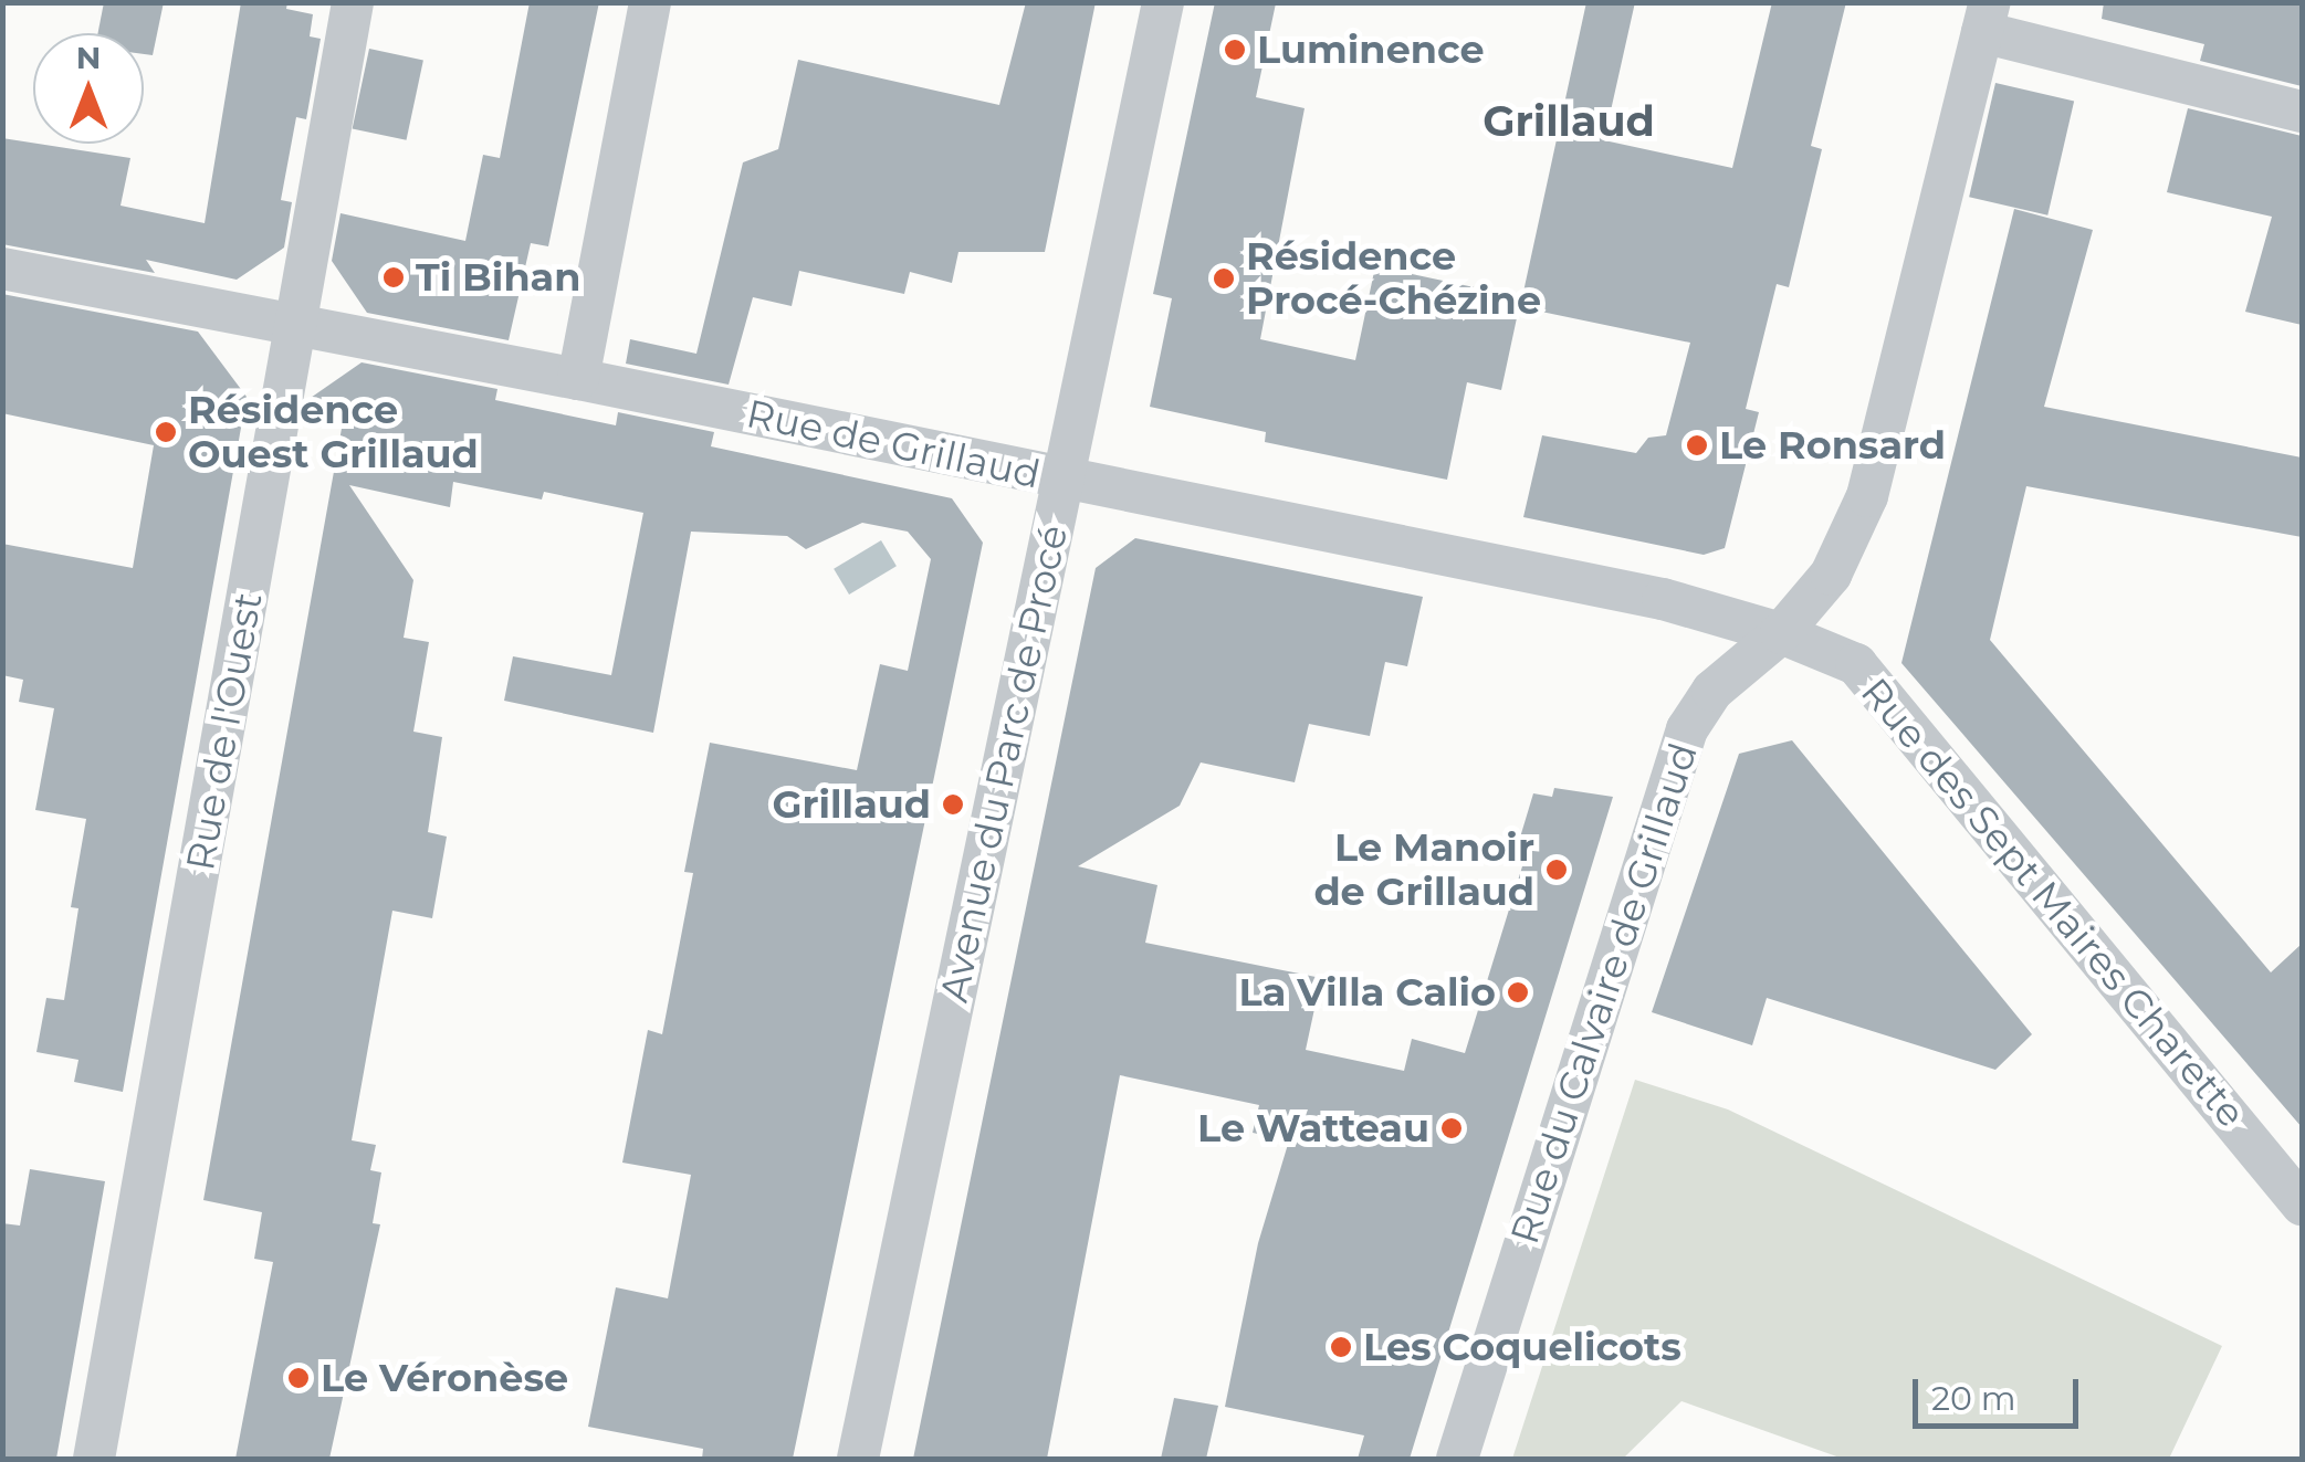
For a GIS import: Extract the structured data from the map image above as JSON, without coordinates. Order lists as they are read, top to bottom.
{
  "streets": {
    "street": [
      "Rue de Grillaud",
      "Rue de l'Ouest",
      "Avenue du Parc de Procé",
      "Rue des Sept Maires Charette",
      "Rue du Calvaire de Grillaud"
    ]
  },
  "crossings": [
    ["Rue de Grillaud", "Rue de l'Ouest"],
    ["Rue de Grillaud", "Avenue du Parc de Procé"],
    ["Rue de Grillaud", "Rue des Sept Maires Charette"],
    ["Rue de Grillaud", "Rue du Calvaire de Grillaud"],
    ["Rue des Sept Maires Charette", "Rue du Calvaire de Grillaud"]
  ],
  "districts": ["Grillaud"],
  "places": [
    "Luminence",
    "Ti Bihan",
    "Résidence Procé-Chézine",
    "Résidence Ouest Grillaud",
    "Le Ronsard",
    "Grillaud",
    "Le Manoir de Grillaud",
    "La Villa Calio",
    "Le Watteau",
    "Les Coquelicots",
    "Le Véronèse"
  ],
  "scale_bar": "20 m",
  "north": "top"
}
